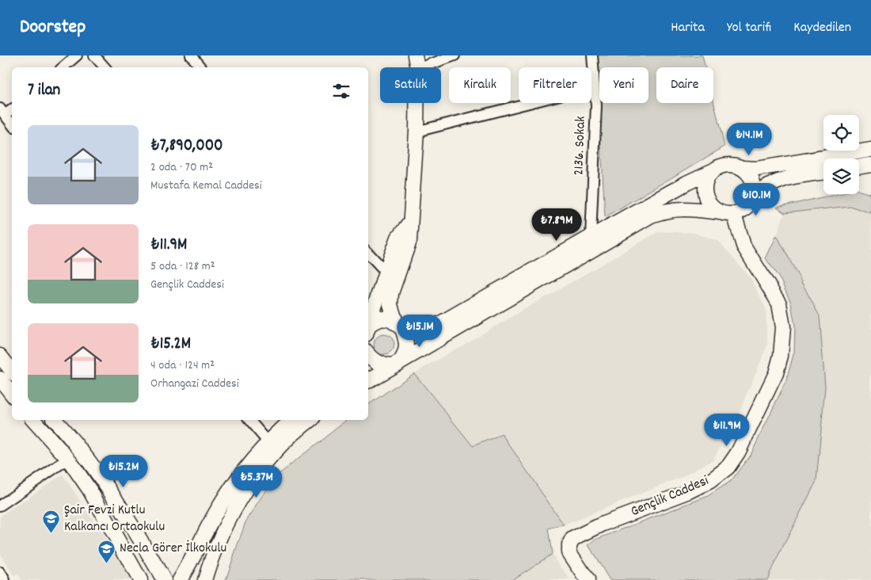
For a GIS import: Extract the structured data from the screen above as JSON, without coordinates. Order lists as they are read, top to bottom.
{
  "streets": {
    "main road": ["Gençlik Caddesi"],
    "street": ["2136. Sokak"]
  },
  "places": {
    "school or university": ["Şair Fevzi Kutlu Kalkancı Ortaokulu", "Necla Görer İlkokulu"]
  },
  "page": {
    "header": "Doorstep",
    "nav": ["Harita", "Yol tarifi", "Kaydedilen"],
    "chip": [
      "Satılık",
      "Kiralık",
      "Filtreler",
      "Yeni",
      "Daire"
    ],
    "heading": "7 ilan",
    "list": [
      {
        "name": "₺7,890,000",
        "note": "2 oda · 70 m² · Mustafa Kemal Caddesi"
      },
      {
        "name": "₺11.9M",
        "note": "5 oda · 128 m² · Gençlik Caddesi"
      },
      {
        "name": "₺15.2M",
        "note": "4 oda · 124 m² · Orhangazi Caddesi"
      }
    ],
    "price": [
      "₺14.1M",
      "₺10.1M",
      "₺7.89M",
      "₺15.1M",
      "₺11.9M",
      "₺15.2M",
      "₺5.37M"
    ]
  }
}
